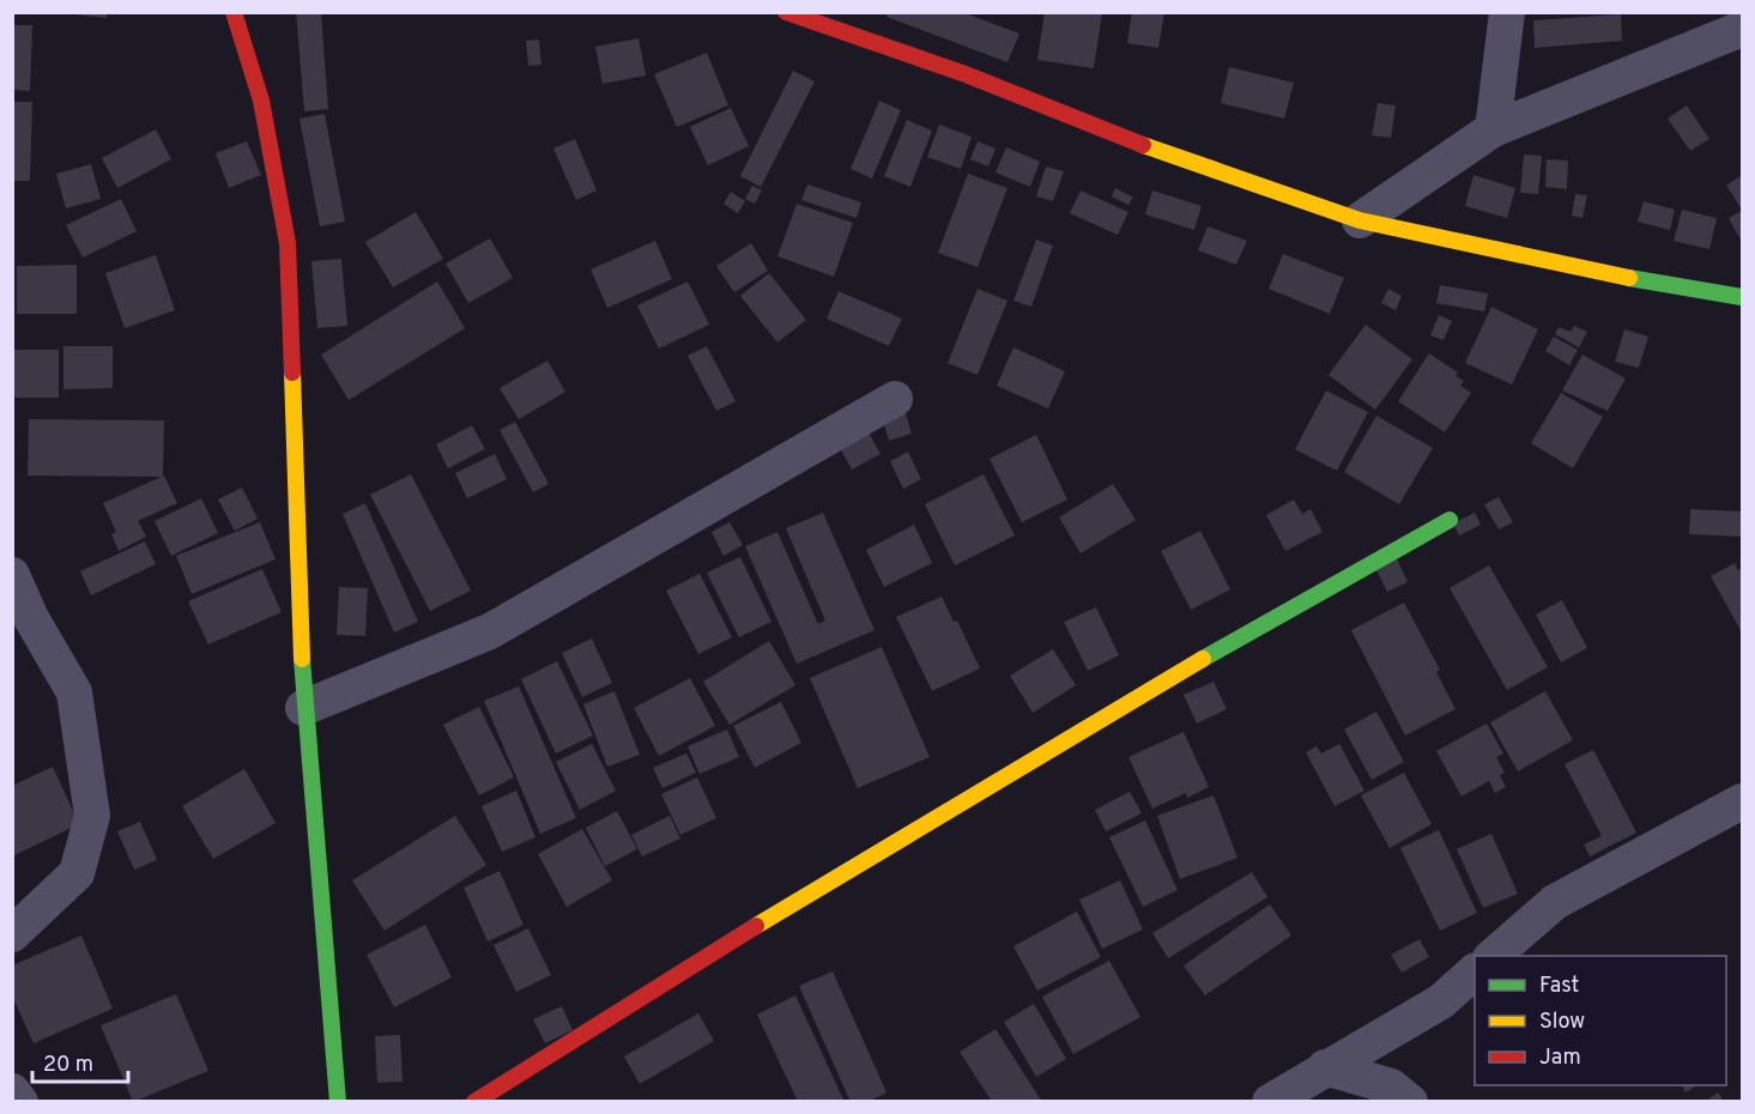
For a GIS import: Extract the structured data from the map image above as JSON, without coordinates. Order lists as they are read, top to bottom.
{
  "legend": ["Fast", "Slow", "Jam"],
  "scale_bar": "20 m"
}
